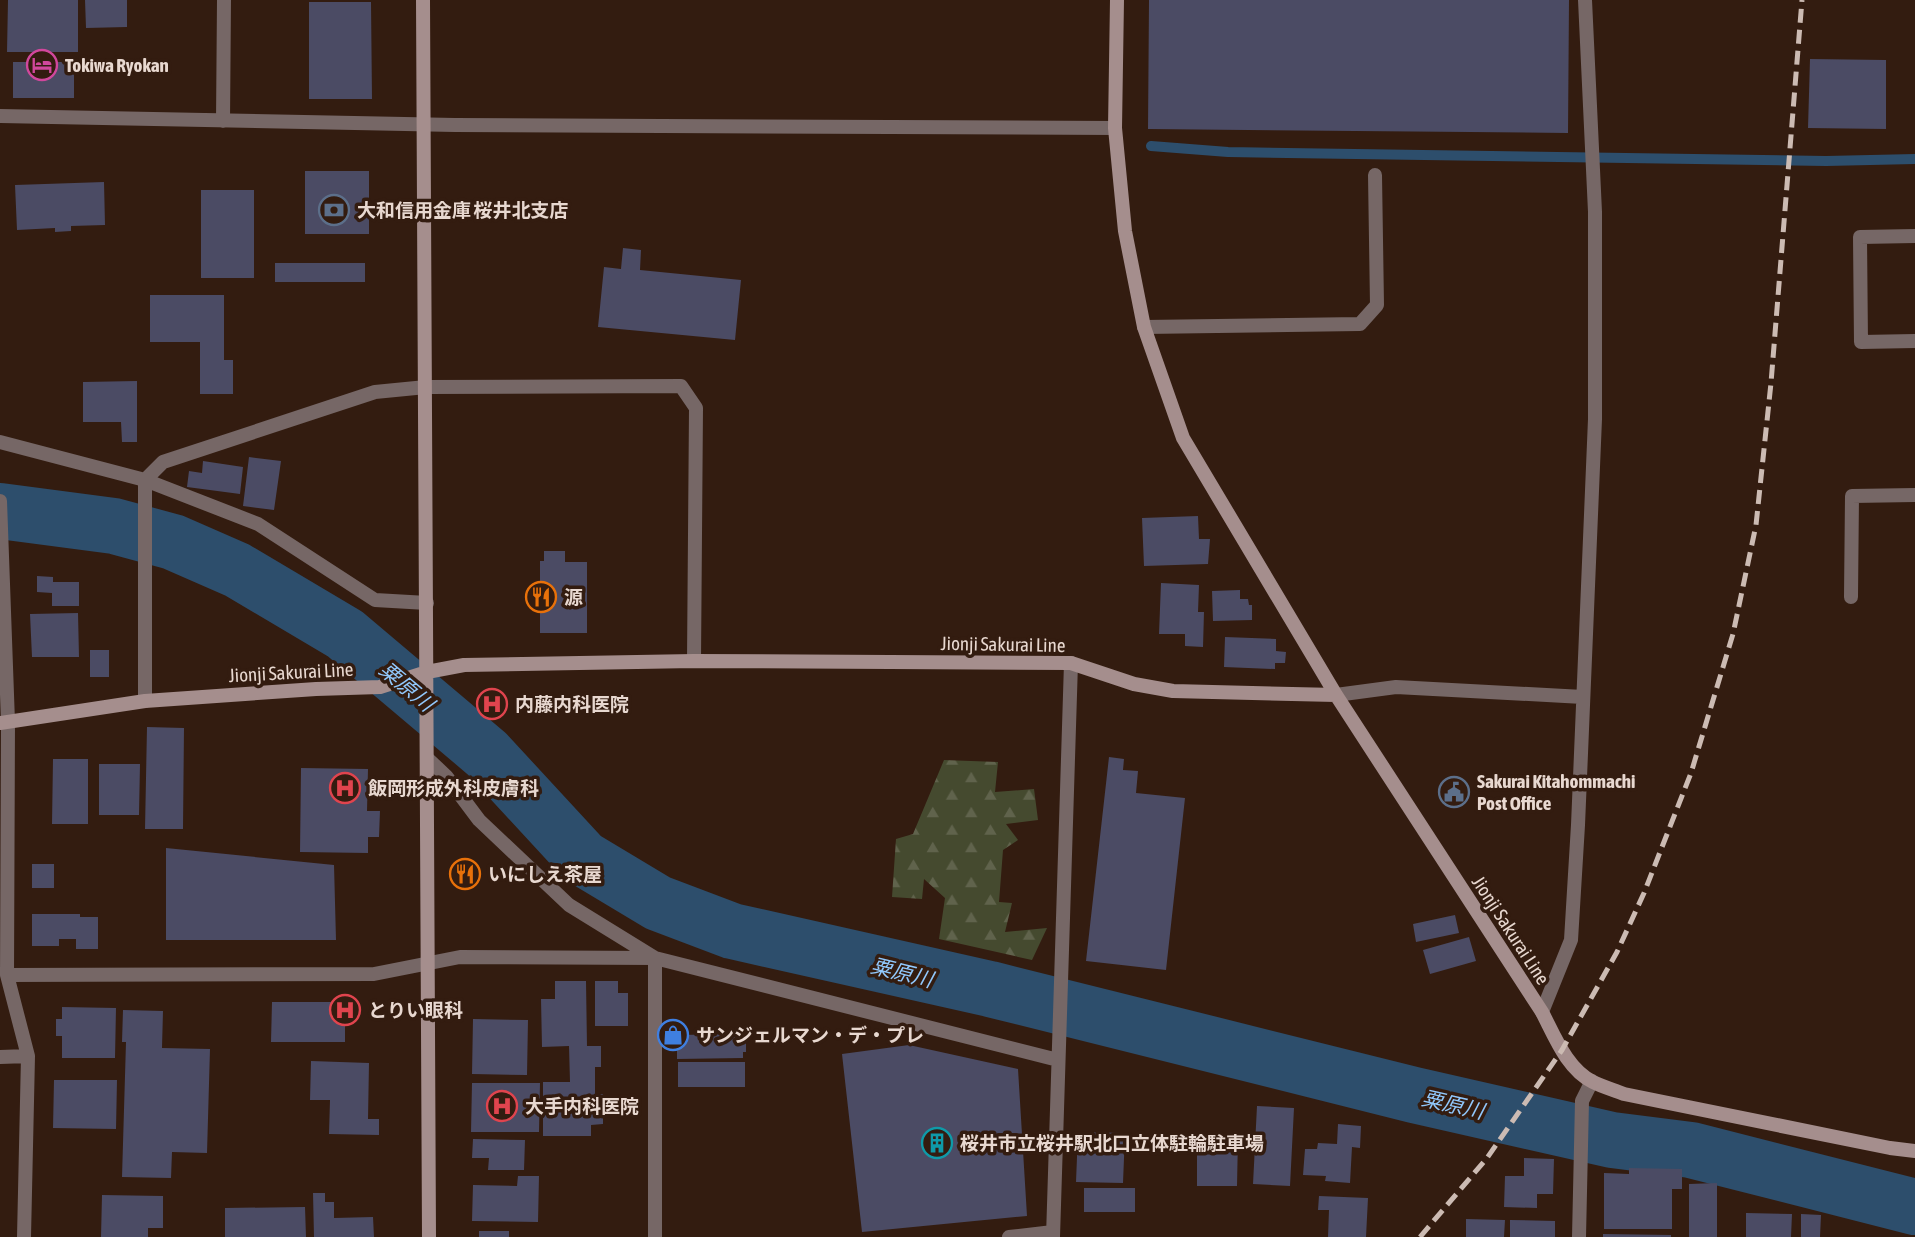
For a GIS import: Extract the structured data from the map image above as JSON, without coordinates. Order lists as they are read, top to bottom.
{
  "streets": {
    "main road": ["Jionji Sakurai Line"]
  },
  "water": ["粟原川"],
  "places": {
    "hotel": ["Tokiwa Ryokan"],
    "bank": ["大和信用金庫 桜井北支店"],
    "restaurant": ["源", "いにしえ茶屋"],
    "hospital": [
      "内藤内科医院",
      "飯岡形成外科皮膚科",
      "とりい眼科",
      "大手内科医院"
    ],
    "public building": ["Sakurai Kitahommachi Post Office"],
    "shop": ["サンジェルマン・デ・プレ"],
    "building": ["桜井市立桜井駅北口立体駐輪駐車場"]
  }
}
